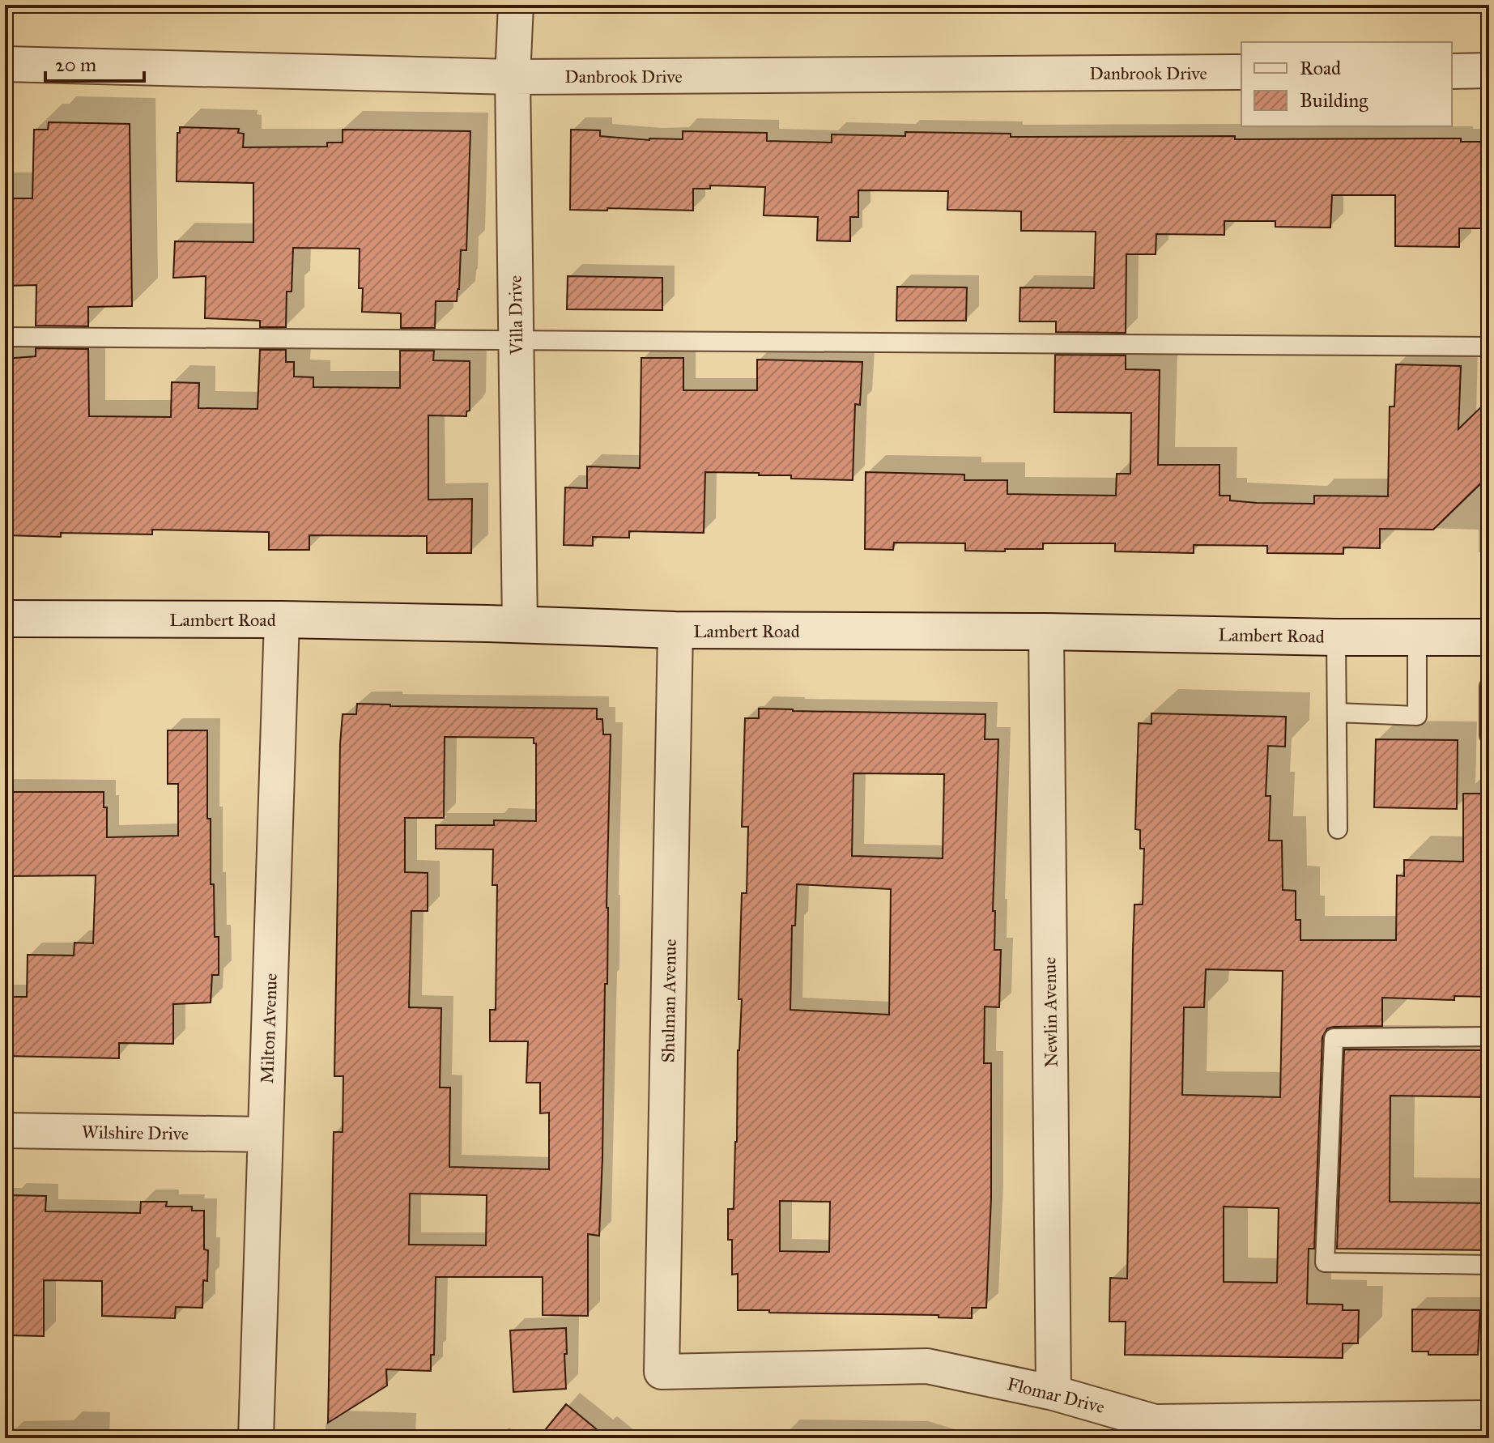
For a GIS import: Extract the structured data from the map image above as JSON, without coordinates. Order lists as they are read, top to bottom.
{
  "streets": {
    "main road": ["Lambert Road"],
    "street": [
      "Danbrook Drive",
      "Villa Drive",
      "Shulman Avenue",
      "Newlin Avenue",
      "Milton Avenue",
      "Wilshire Drive",
      "Flomar Drive"
    ]
  },
  "crossings": [
    ["Danbrook Drive", "Villa Drive"],
    ["Villa Drive", "Lambert Road"],
    ["Lambert Road", "Shulman Avenue"],
    ["Lambert Road", "Newlin Avenue"],
    ["Lambert Road", "Milton Avenue"],
    ["Shulman Avenue", "Flomar Drive"],
    ["Newlin Avenue", "Flomar Drive"],
    ["Milton Avenue", "Wilshire Drive"]
  ],
  "legend": ["Road", "Building"],
  "scale_bar": "20 m"
}
